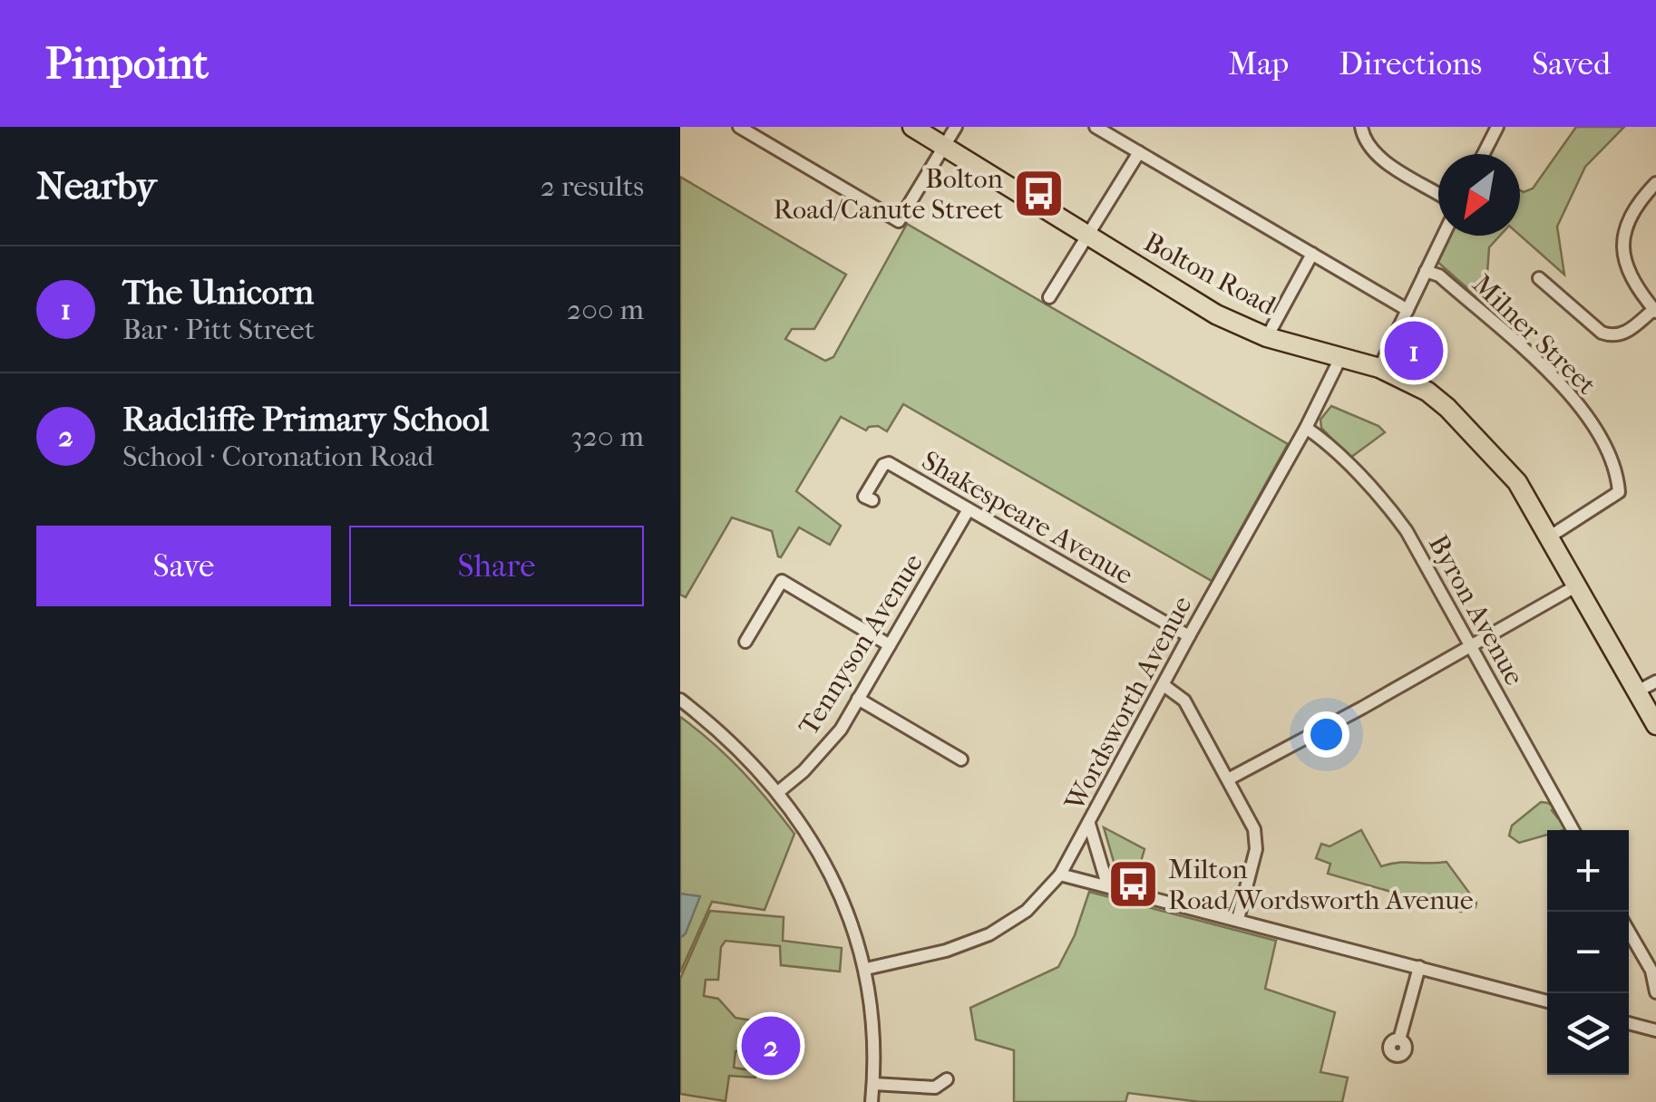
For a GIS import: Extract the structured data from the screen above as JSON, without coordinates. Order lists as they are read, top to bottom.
{
  "streets": {
    "main road": ["Bolton Road"],
    "street": [
      "Milner Street",
      "Shakespeare Avenue",
      "Byron Avenue",
      "Tennyson Avenue",
      "Wordsworth Avenue"
    ]
  },
  "crossings": [
    ["Bolton Road", "Milner Street"],
    ["Bolton Road", "Wordsworth Avenue"],
    ["Shakespeare Avenue", "Tennyson Avenue"],
    ["Shakespeare Avenue", "Wordsworth Avenue"],
    ["Byron Avenue", "Wordsworth Avenue"]
  ],
  "places": {
    "bus stop": ["Bolton Road/Canute Street", "Milton Road/Wordsworth Avenue"]
  },
  "north": "bottom left",
  "page": {
    "header": "Pinpoint",
    "nav": ["Map", "Directions", "Saved"],
    "heading": ["Nearby", "2 results"],
    "list": [
      {
        "mark": "1",
        "name": "The Unicorn",
        "note": "Bar · Pitt Street",
        "value": "200 m"
      },
      {
        "mark": "2",
        "name": "Radcliffe Primary School",
        "note": "School · Coronation Road",
        "value": "320 m"
      }
    ],
    "pins": ["1", "2"],
    "buttons": ["Save", "Share"],
    "map_buttons": ["+", "−"]
  }
}
